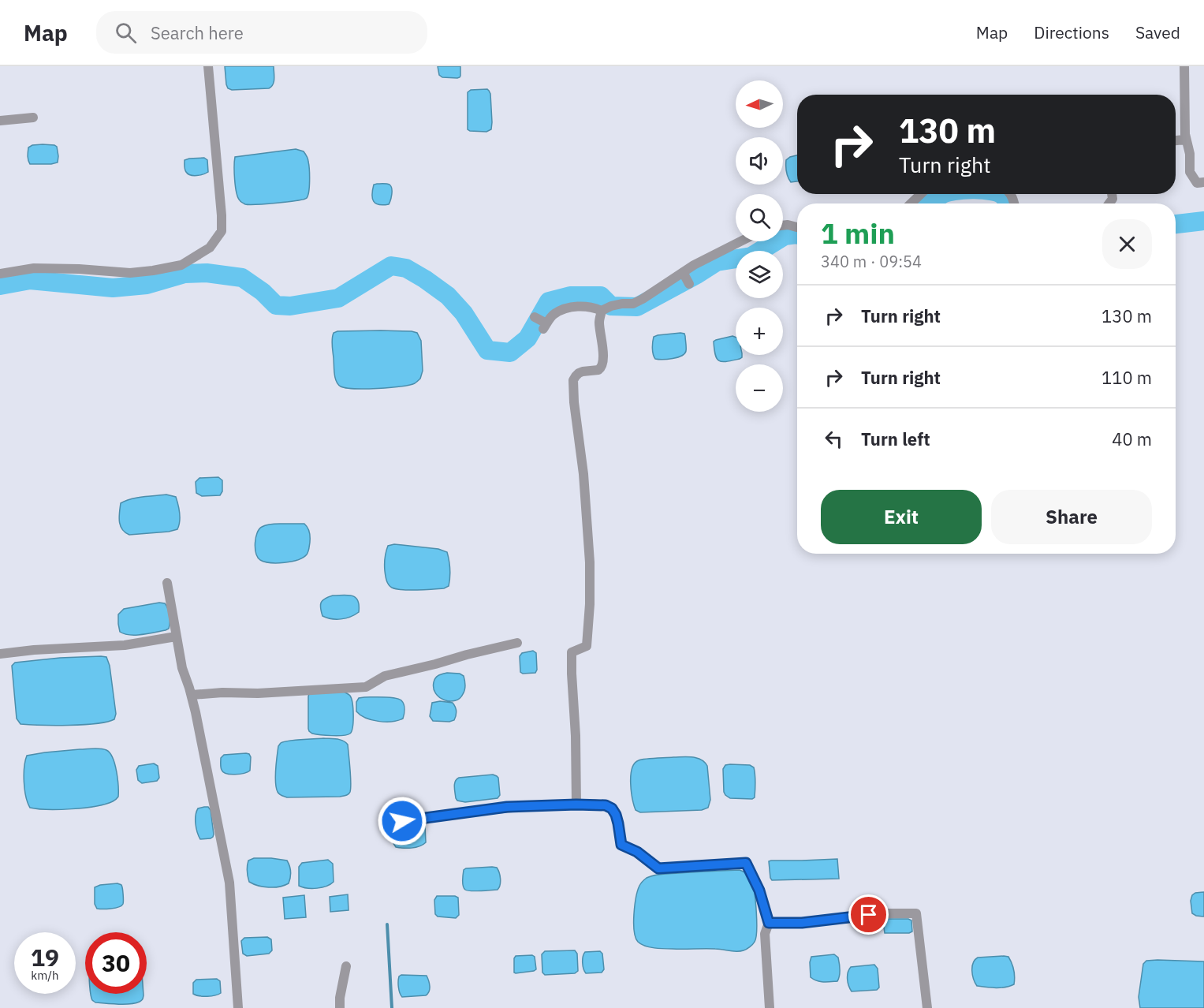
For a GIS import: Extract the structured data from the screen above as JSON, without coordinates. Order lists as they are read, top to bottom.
{
  "north": "left",
  "page": {
    "header": "Map",
    "search": "Search here",
    "nav": ["Map", "Directions", "Saved"],
    "map_buttons": ["+", "−"],
    "turn": ["130 m", "Turn right"],
    "heading": ["1 min", "340 m · 09:54"],
    "list": [
      {
        "name": "Turn right",
        "value": "130 m"
      },
      {
        "name": "Turn right",
        "value": "110 m"
      },
      {
        "name": "Turn left",
        "value": "40 m"
      }
    ],
    "buttons": ["Exit", "Share"],
    "speed": "19 km/h",
    "limit": "30"
  }
}
